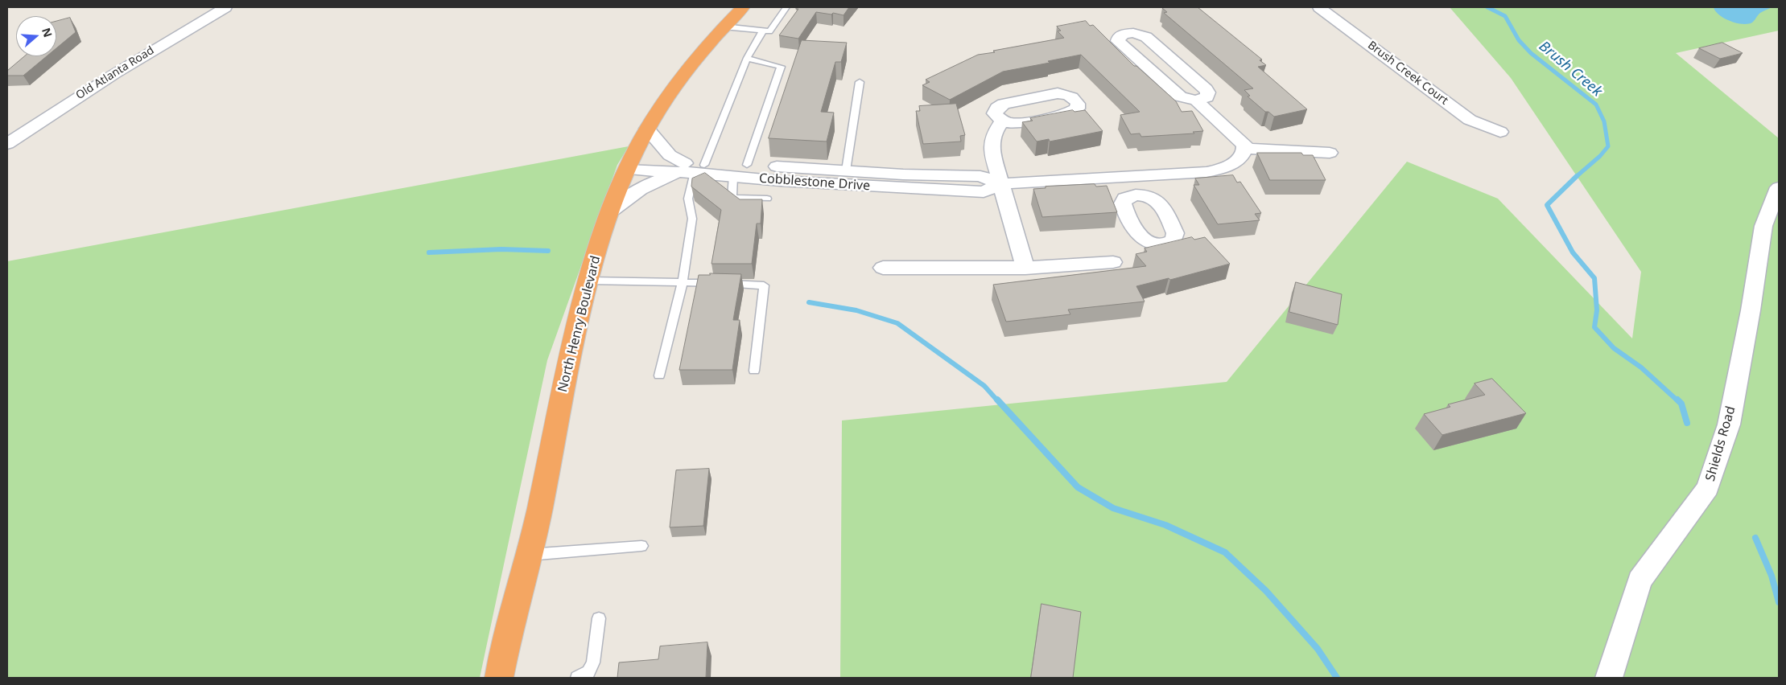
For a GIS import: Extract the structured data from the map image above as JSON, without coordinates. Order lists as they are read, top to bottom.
{
  "streets": {
    "highway": ["North Henry Boulevard"],
    "street": [
      "Old Atlanta Road",
      "Brush Creek Court",
      "Cobblestone Drive",
      "Shields Road"
    ]
  },
  "crossings": [
    ["Cobblestone Drive", "North Henry Boulevard"]
  ],
  "water": ["Brush Creek"],
  "north": "right"
}
